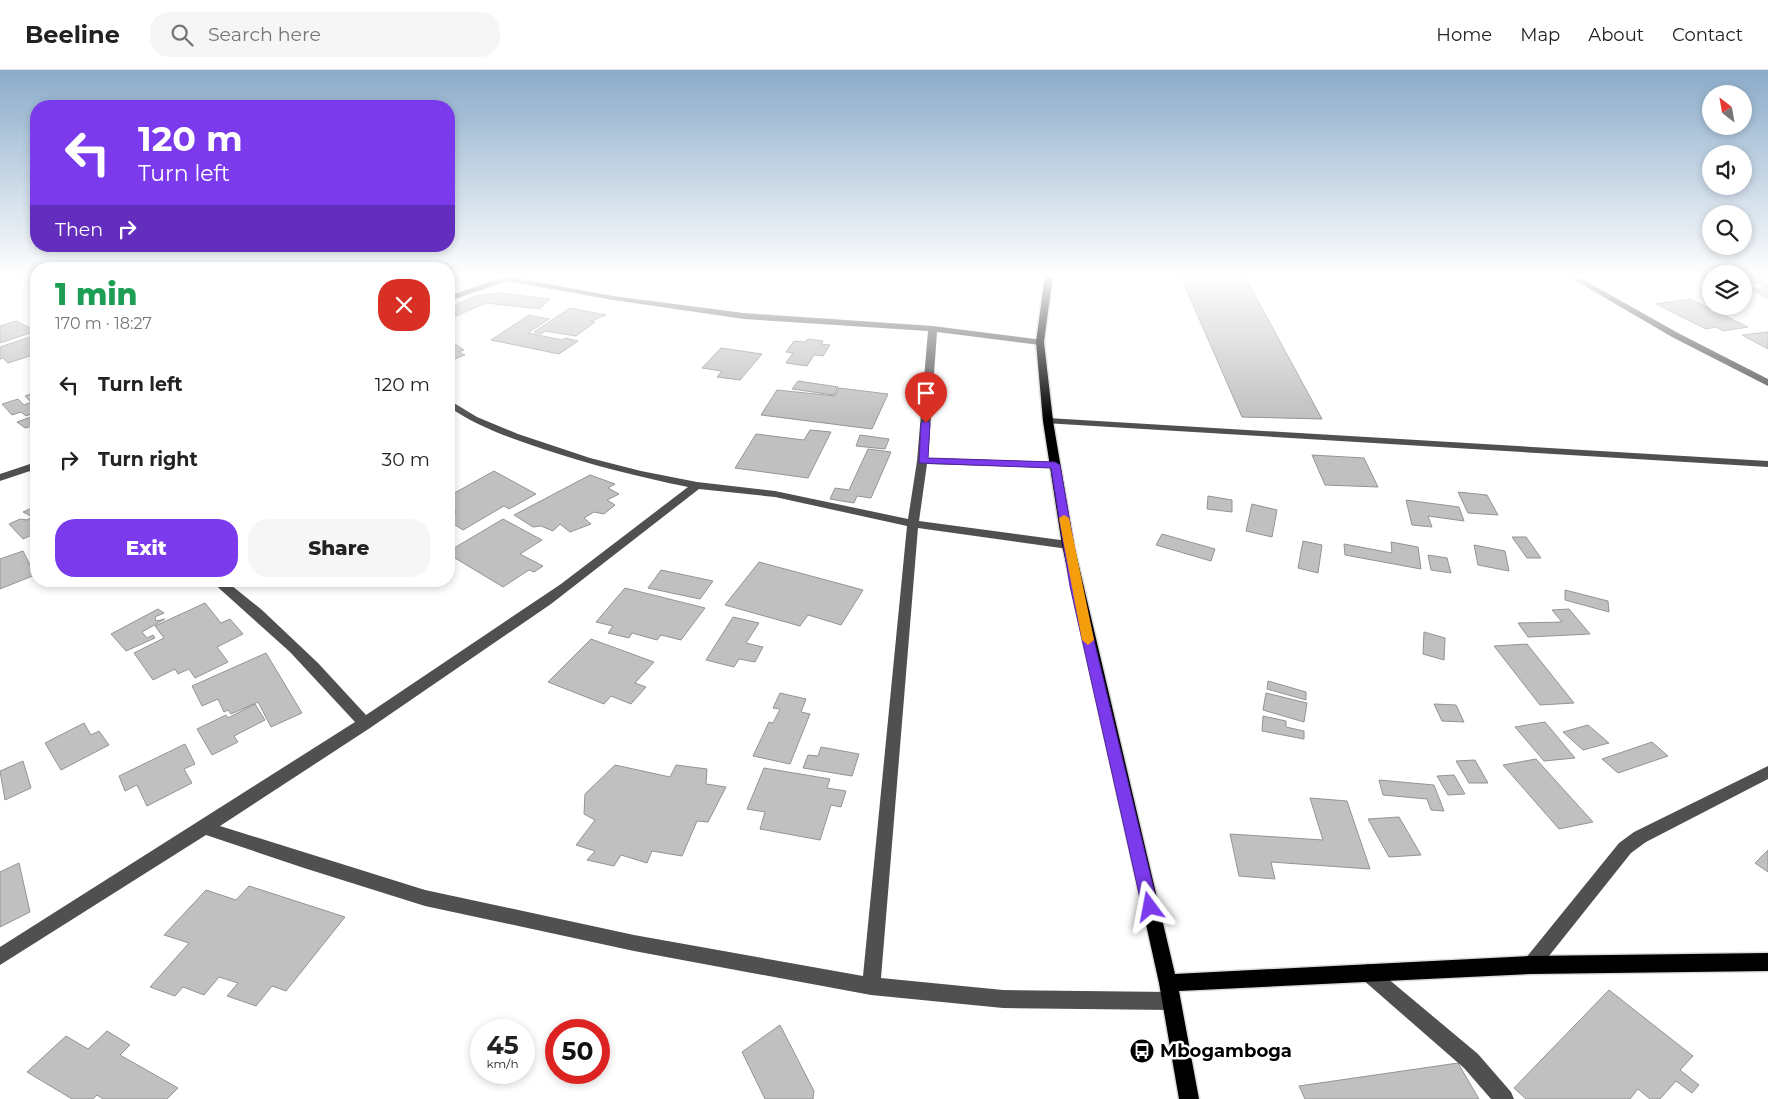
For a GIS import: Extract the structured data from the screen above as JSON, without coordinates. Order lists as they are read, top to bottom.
{
  "places": {
    "bus stop": ["Mbogamboga"]
  },
  "north": "top left",
  "page": {
    "header": "Beeline",
    "search": "Search here",
    "nav": [
      "Home",
      "Map",
      "About",
      "Contact"
    ],
    "turn": ["120 m", "Turn left"],
    "then": "Then",
    "heading": ["1 min", "170 m · 18:27"],
    "list": [
      {
        "name": "Turn left",
        "value": "120 m"
      },
      {
        "name": "Turn right",
        "value": "30 m"
      }
    ],
    "buttons": ["Exit", "Share"],
    "speed": "45 km/h",
    "limit": "50"
  }
}
